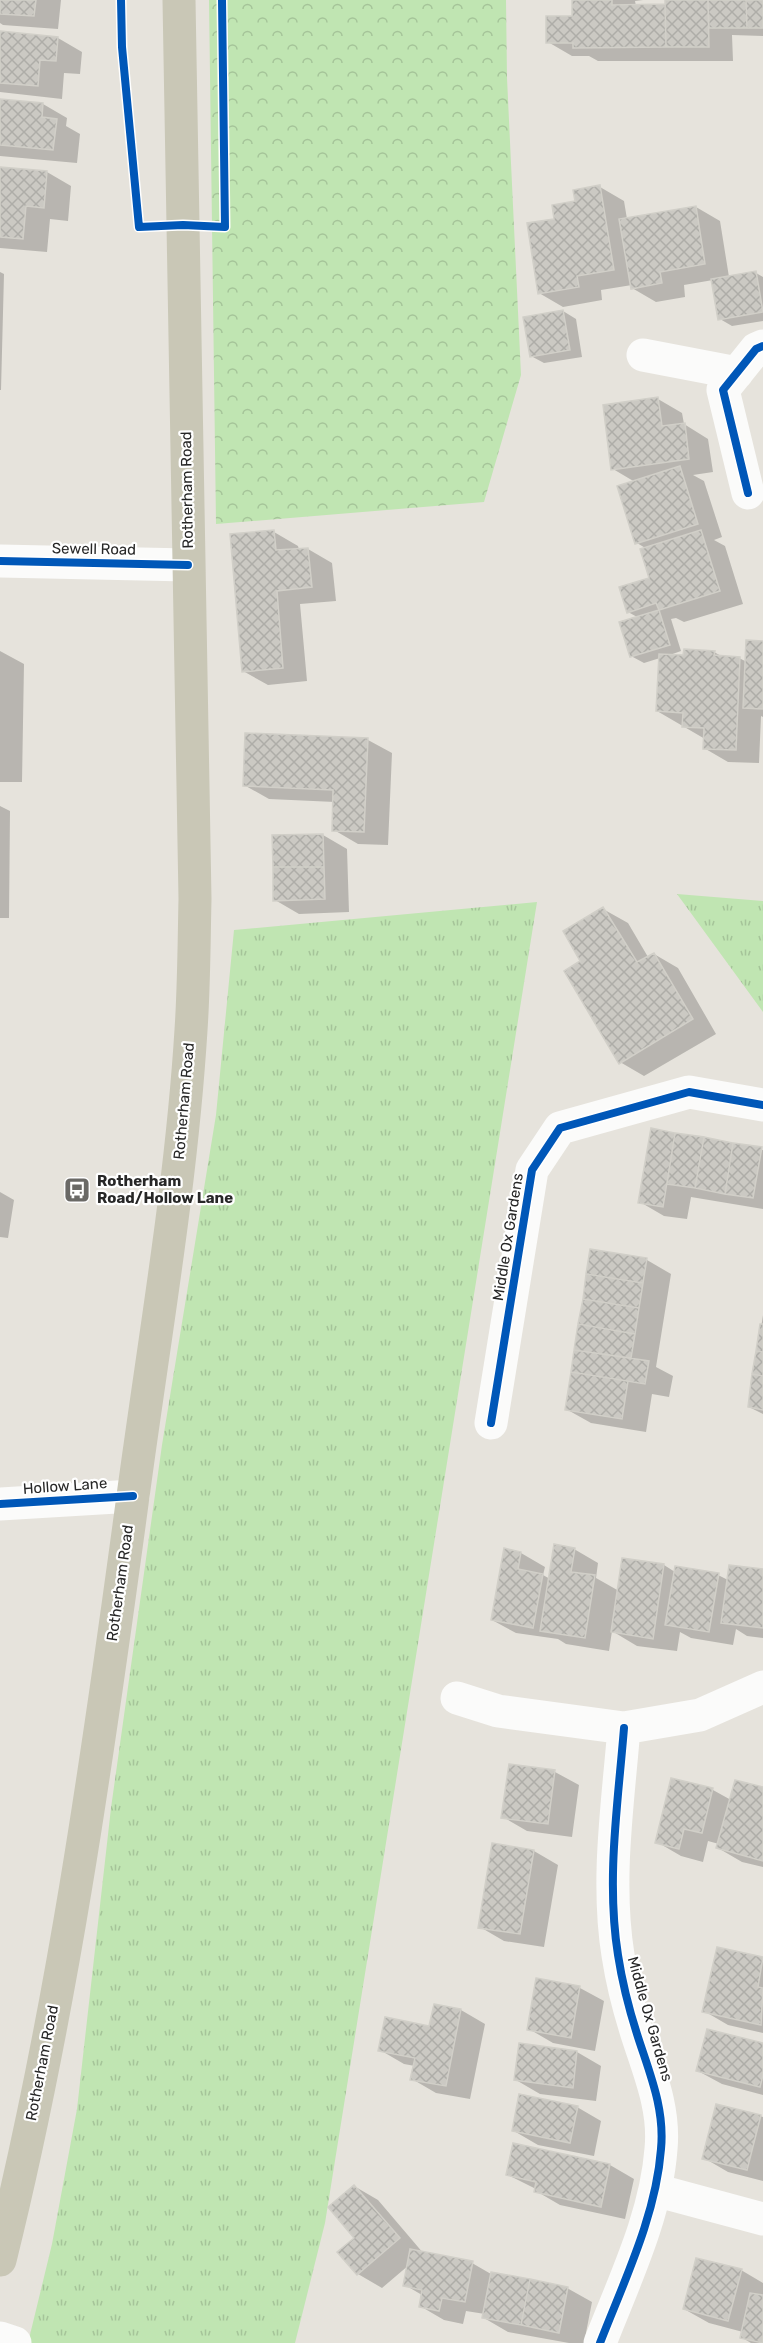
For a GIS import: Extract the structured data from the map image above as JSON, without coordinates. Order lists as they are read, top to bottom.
{
  "streets": {
    "main road": ["Rotherham Road"],
    "street": ["Sewell Road", "Middle Ox Gardens", "Hollow Lane"]
  },
  "crossings": [
    ["Rotherham Road", "Sewell Road"],
    ["Rotherham Road", "Hollow Lane"]
  ],
  "places": {
    "bus stop": ["Rotherham Road/Hollow Lane"]
  }
}
